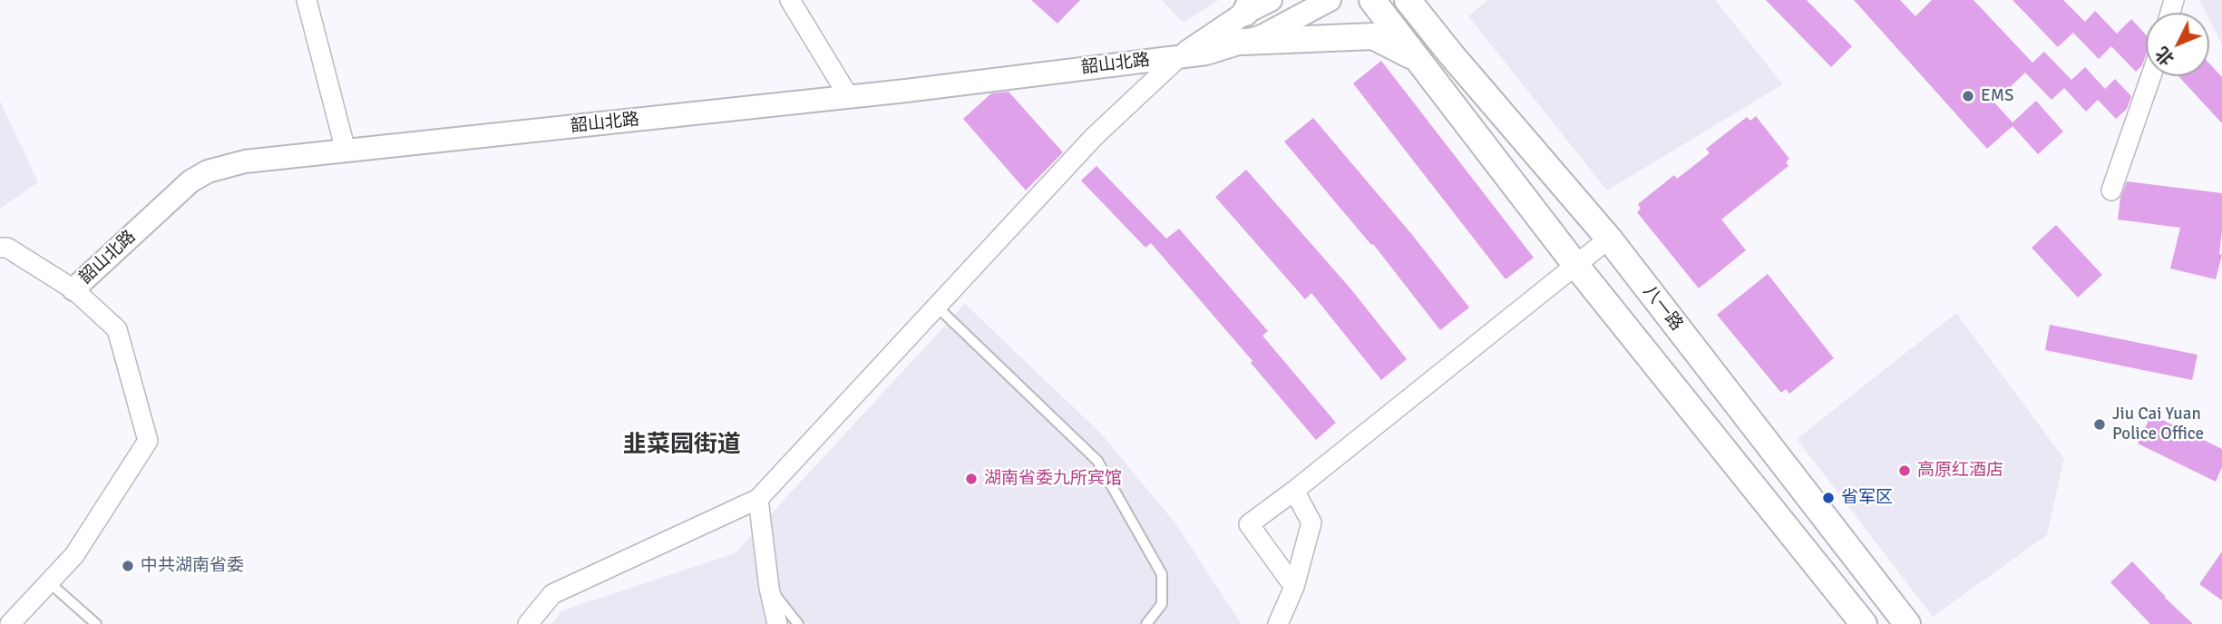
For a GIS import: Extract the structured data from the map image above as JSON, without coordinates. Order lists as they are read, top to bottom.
{
  "streets": {
    "main road": ["八一路"],
    "street": ["韶山北路"]
  },
  "districts": ["韭菜园街道"],
  "places": [
    "EMS",
    "Jiu Cai Yuan Police Office",
    "高原红酒店",
    "湖南省委九所宾馆",
    "省军区",
    "中共湖南省委"
  ],
  "north": "bottom left"
}
